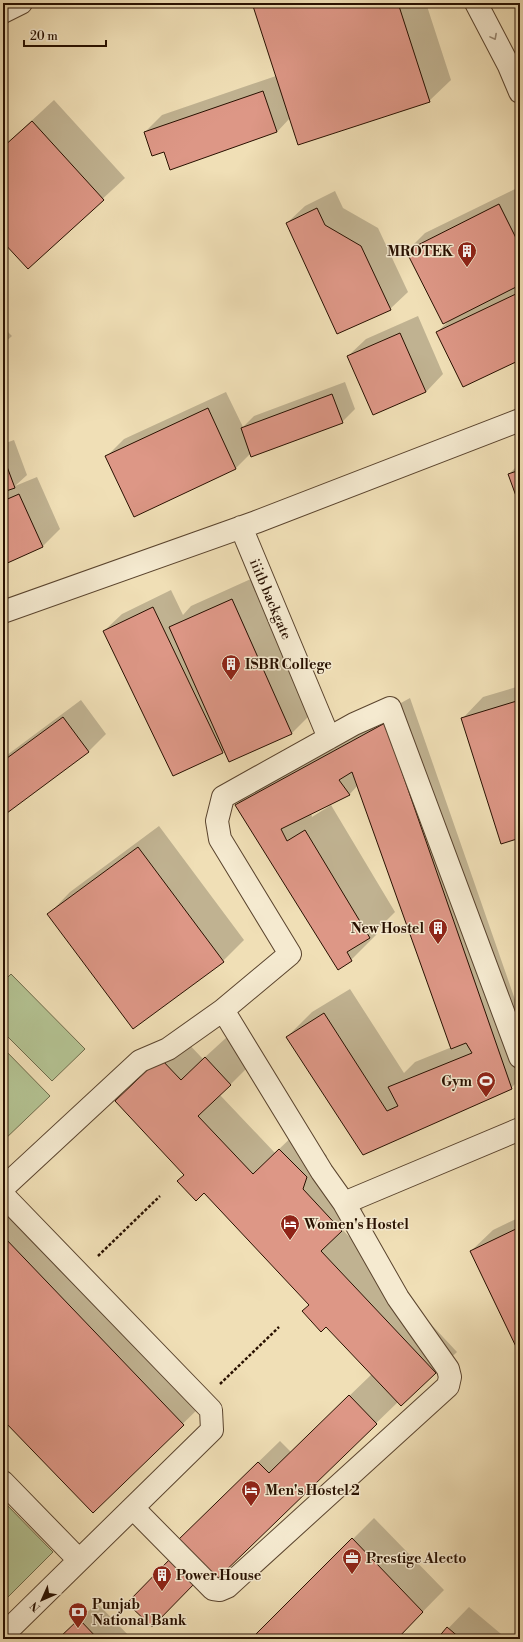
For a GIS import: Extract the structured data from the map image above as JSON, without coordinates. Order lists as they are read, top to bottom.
{
  "streets": {
    "street": ["iiitb backgate"]
  },
  "places": {
    "building": [
      "MROTEK",
      "ISBR College",
      "New Hostel",
      "Power House"
    ],
    "sports": ["Gym"],
    "hotel": ["Women's Hostel", "Men's Hostel 2"],
    "office": ["Prestige Alecto"],
    "bank": ["Punjab National Bank"]
  },
  "scale_bar": "20 m",
  "north": "bottom left"
}
